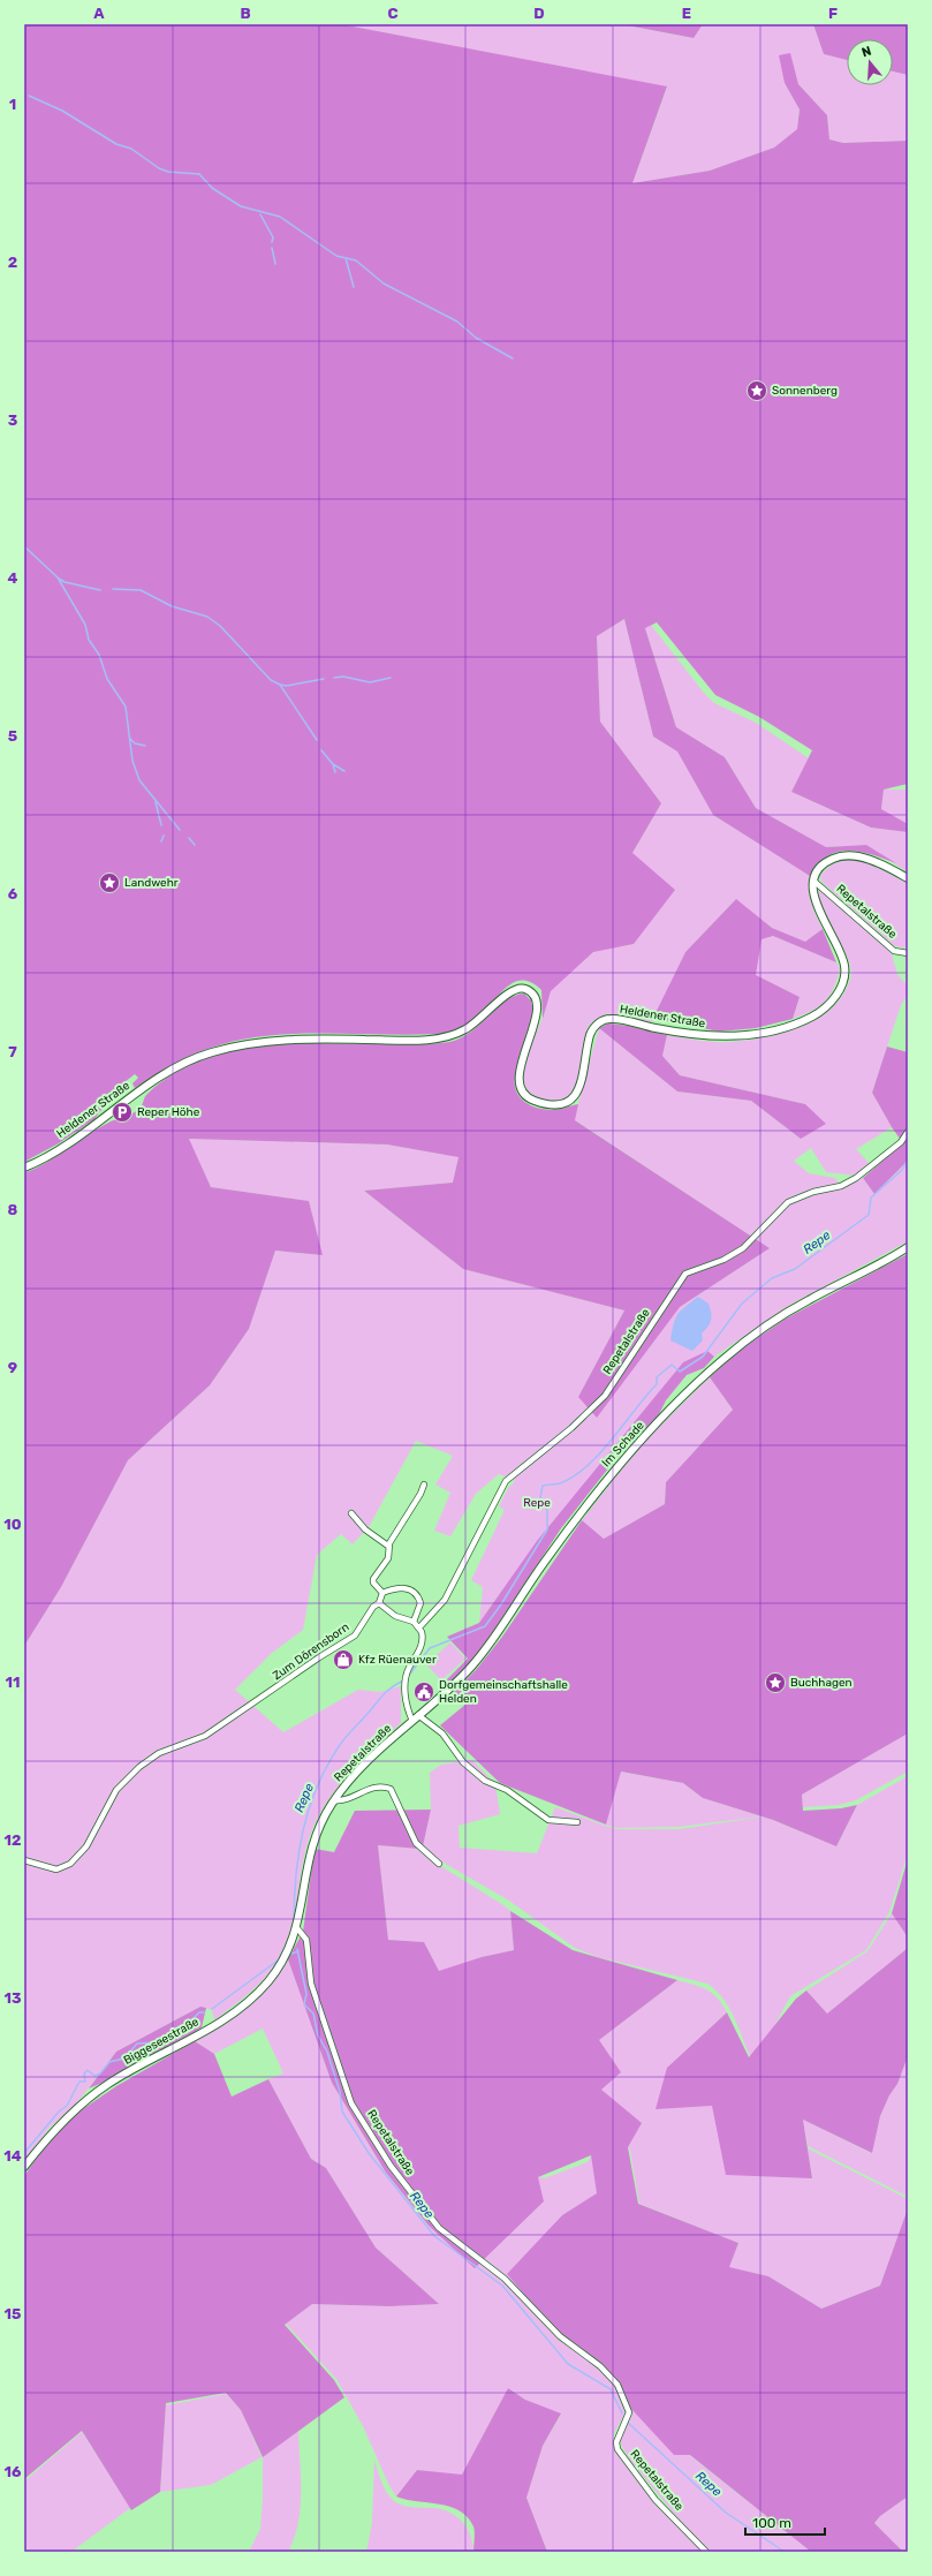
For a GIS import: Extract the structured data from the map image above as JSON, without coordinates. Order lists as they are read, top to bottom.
{
  "streets": {
    "street": [
      "Repetalstraße",
      "Heldener Straße",
      "Im Schade",
      "Zum Dörensborn",
      "Biggeseestraße"
    ]
  },
  "crossings": [
    ["Repetalstraße", "Heldener Straße"],
    ["Repetalstraße", "Im Schade"],
    ["Repetalstraße", "Biggeseestraße"]
  ],
  "water": ["Repe"],
  "parks": ["Repe"],
  "places": {
    "place": ["Sonnenberg", "Landwehr", "Buchhagen"],
    "parking": ["Reper Höhe"],
    "shop": ["Kfz Rüenauver"],
    "public building": ["Dorfgemeinschaftshalle Helden"]
  },
  "scale_bar": "100 m",
  "north": "top",
  "grid": {
    "columns": [
      "A",
      "B",
      "C",
      "D",
      "E",
      "F"
    ],
    "rows": [
      "1",
      "2",
      "3",
      "4",
      "5",
      "6",
      "7",
      "8",
      "9",
      "10",
      "11",
      "12",
      "13",
      "14",
      "15",
      "16"
    ]
  }
}
